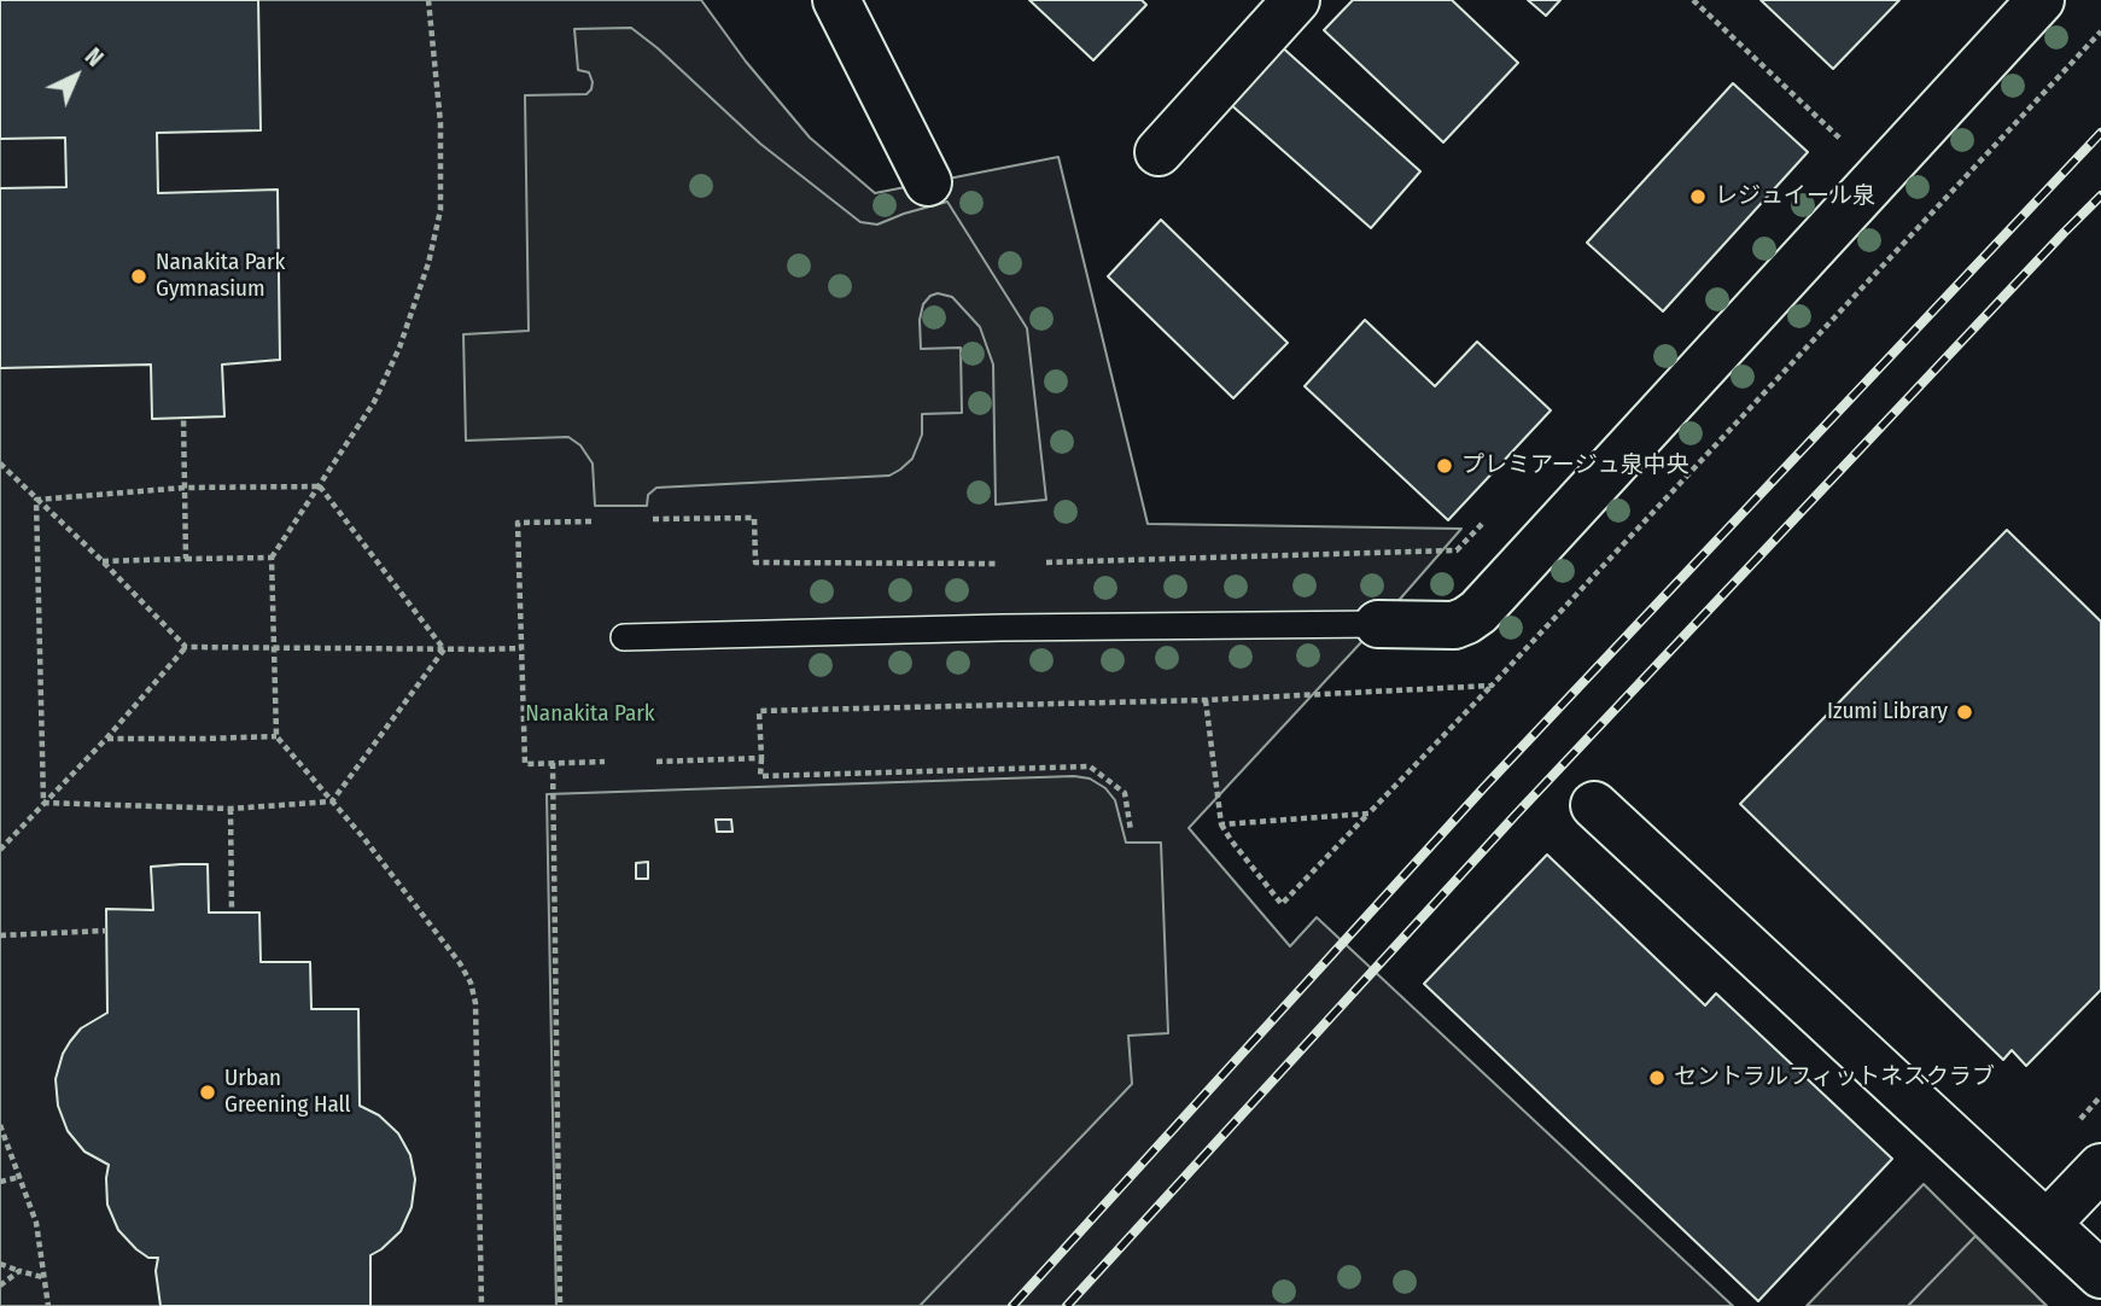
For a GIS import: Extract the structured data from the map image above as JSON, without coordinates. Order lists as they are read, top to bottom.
{
  "parks": ["Nanakita Park"],
  "places": [
    "レジュイール泉",
    "Nanakita Park Gymnasium",
    "プレミアージュ泉中央",
    "Izumi Library",
    "セントラルフィットネスクラブ",
    "Urban Greening Hall"
  ],
  "north": "top right"
}
